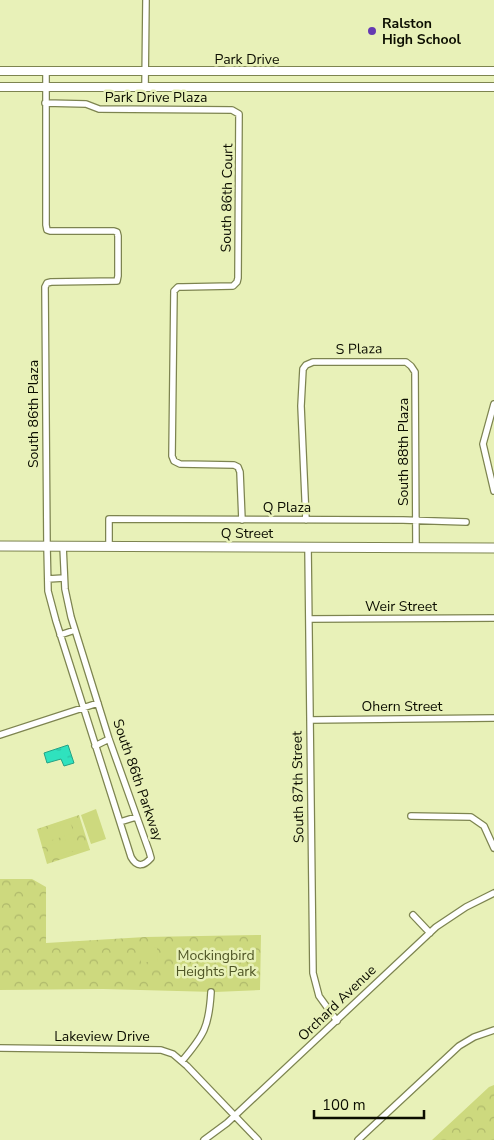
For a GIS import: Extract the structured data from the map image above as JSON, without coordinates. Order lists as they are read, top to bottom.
{
  "streets": {
    "main road": ["Q Street"],
    "street": [
      "Park Drive",
      "Park Drive Plaza",
      "South 86th Court",
      "S Plaza",
      "South 86th Plaza",
      "South 88th Plaza",
      "Q Plaza",
      "Weir Street",
      "Ohern Street",
      "South 86th Parkway",
      "South 87th Street",
      "Orchard Avenue",
      "Lakeview Drive"
    ]
  },
  "crossings": [
    ["Park Drive Plaza", "South 86th Court"],
    ["Park Drive Plaza", "South 86th Plaza"],
    ["South 86th Court", "Q Plaza"],
    ["S Plaza", "South 88th Plaza"],
    ["S Plaza", "Q Plaza"],
    ["South 86th Plaza", "Q Street"],
    ["South 86th Plaza", "South 86th Parkway"],
    ["South 88th Plaza", "Q Plaza"],
    ["South 88th Plaza", "Q Street"],
    ["Q Plaza", "Q Street"],
    ["Q Street", "South 86th Parkway"],
    ["Q Street", "South 87th Street"],
    ["Weir Street", "South 87th Street"],
    ["Ohern Street", "South 87th Street"],
    ["South 87th Street", "Orchard Avenue"],
    ["Orchard Avenue", "Lakeview Drive"]
  ],
  "parks": ["Mockingbird Heights Park"],
  "places": ["Ralston High School"],
  "scale_bar": "100 m"
}
